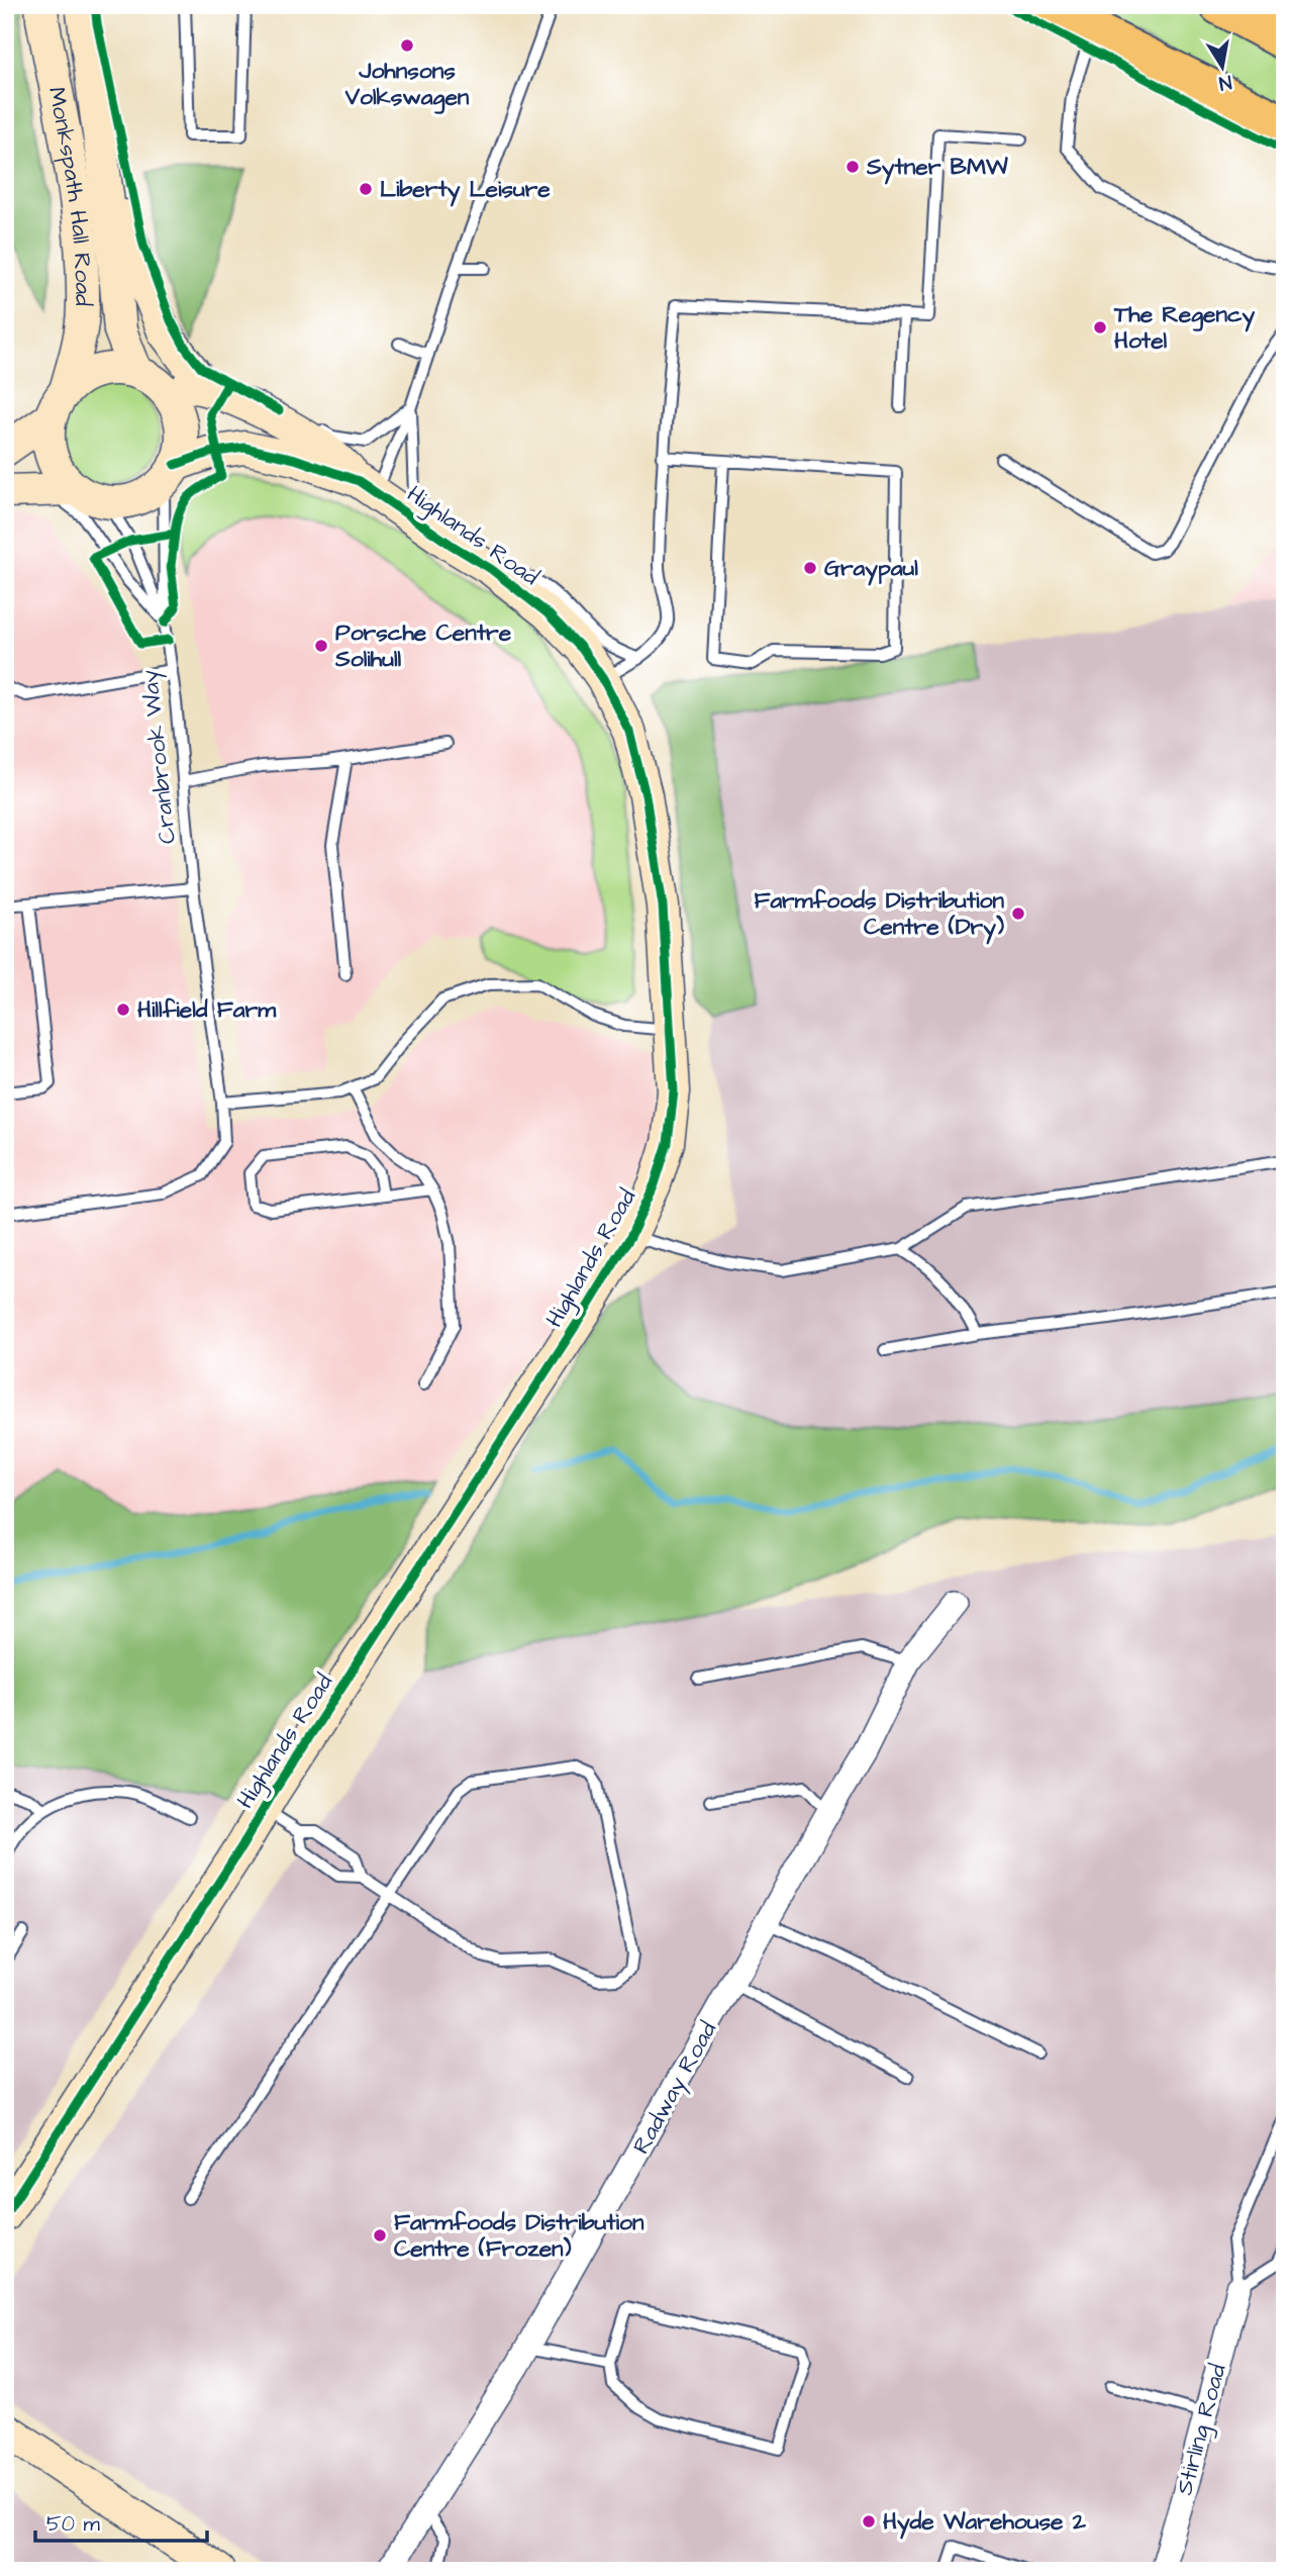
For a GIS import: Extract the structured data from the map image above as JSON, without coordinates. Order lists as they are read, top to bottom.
{
  "streets": {
    "street": [
      "Monkspath Hall Road",
      "Highlands Road",
      "Radway Road",
      "Stirling Road"
    ],
    "lane": ["Cranbrook Way"]
  },
  "crossings": [
    ["Monkspath Hall Road", "Highlands Road"]
  ],
  "places": [
    "Johnsons Volkswagen",
    "Sytner BMW",
    "Liberty Leisure",
    "The Regency Hotel",
    "Graypaul",
    "Porsche Centre Solihull",
    "Farmfoods Distribution Centre (Dry)",
    "Hillfield Farm",
    "Farmfoods Distribution Centre (Frozen)",
    "Hyde Warehouse 2"
  ],
  "scale_bar": "50 m",
  "north": "bottom"
}
